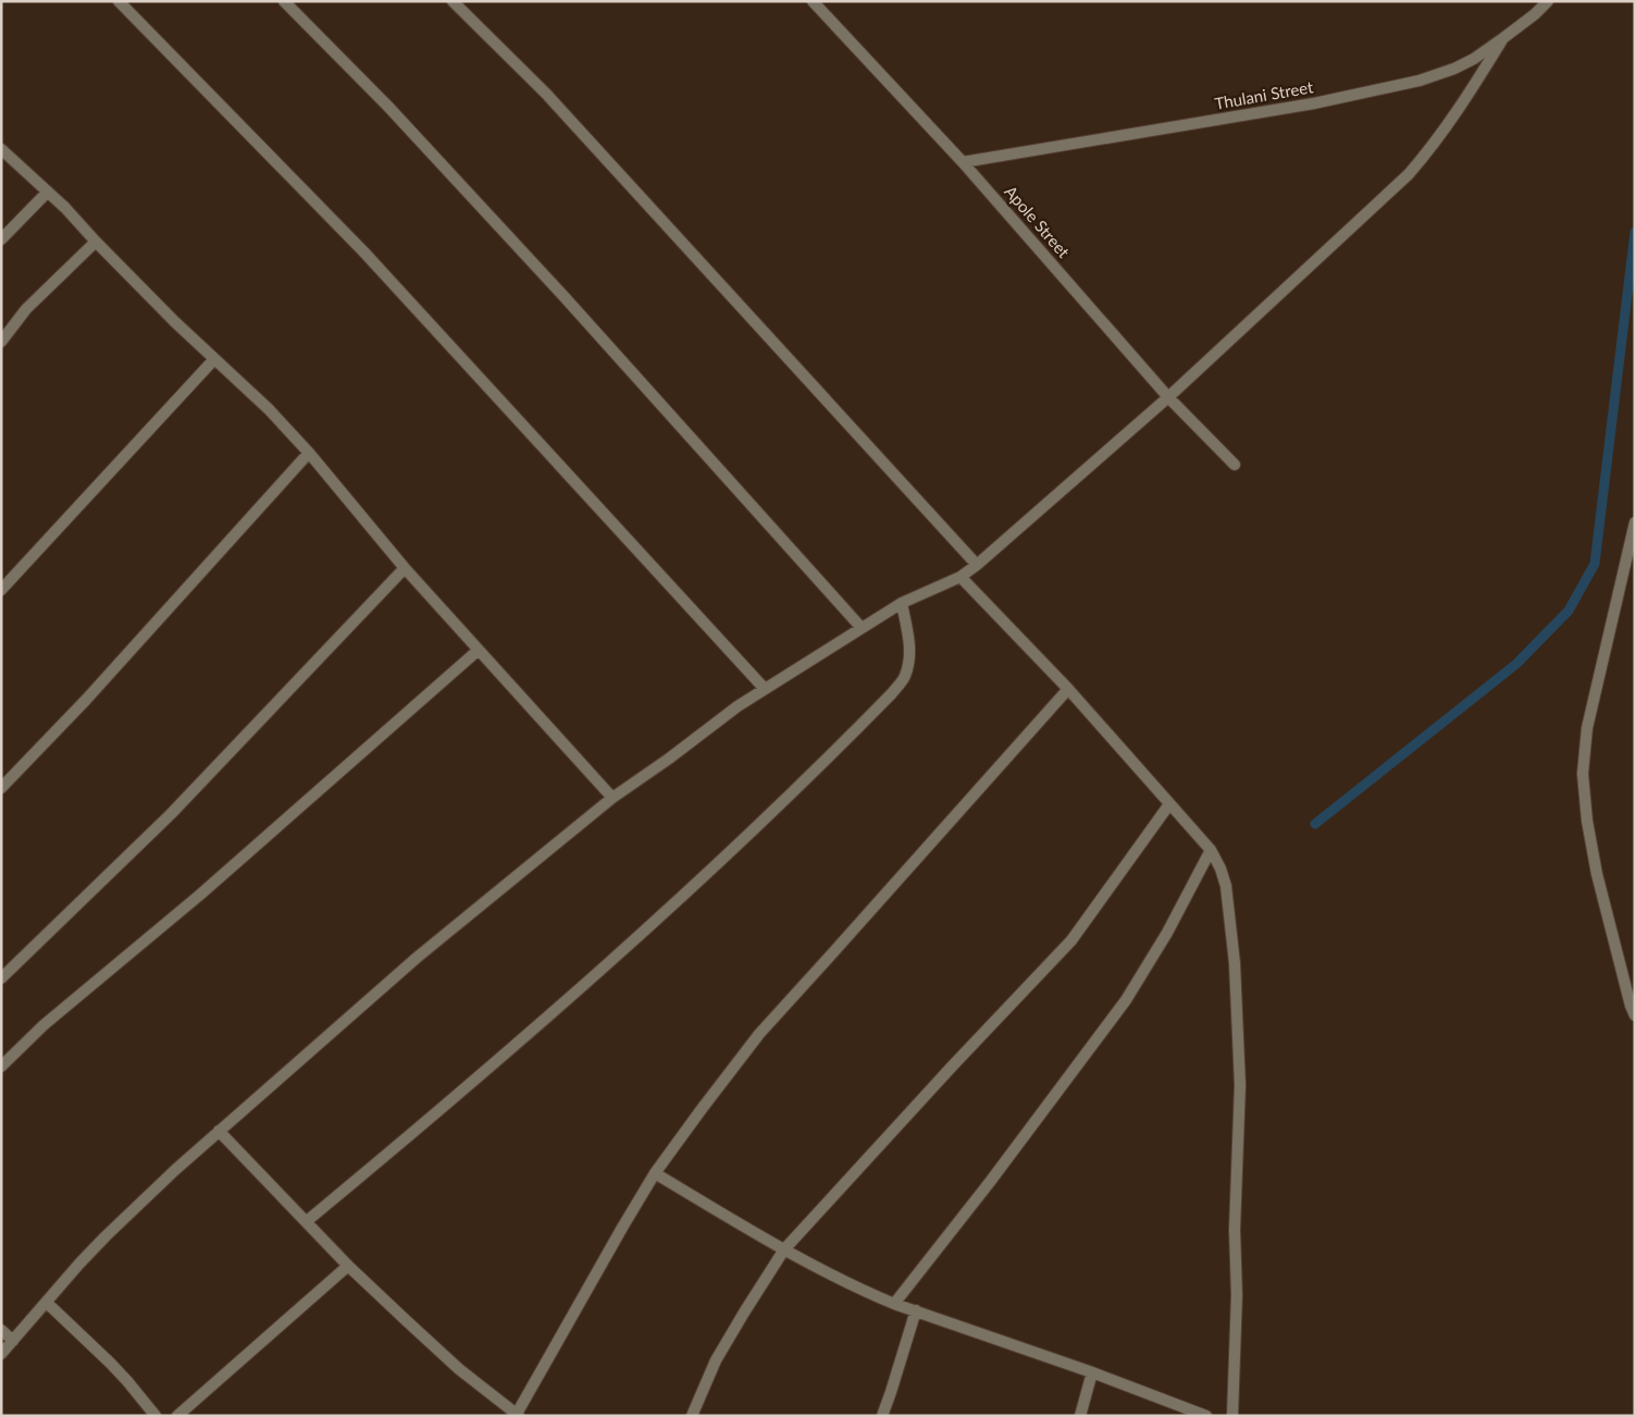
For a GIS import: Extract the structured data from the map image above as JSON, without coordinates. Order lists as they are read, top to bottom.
{
  "streets": {
    "street": ["Thulani Street", "Apole Street"]
  },
  "crossings": [
    ["Thulani Street", "Apole Street"]
  ]
}
